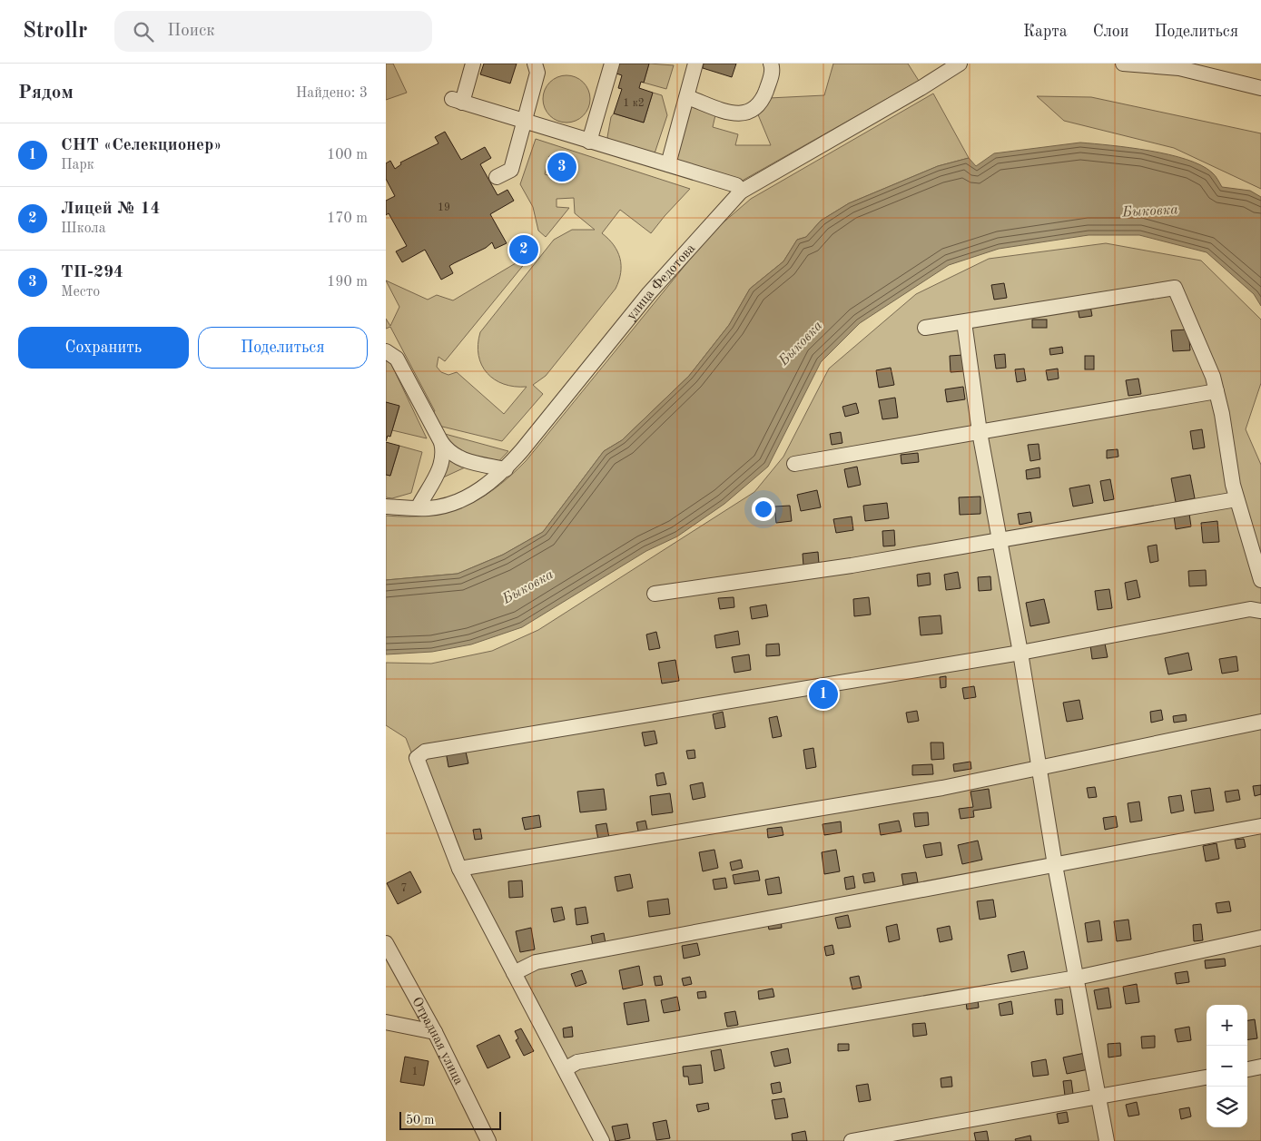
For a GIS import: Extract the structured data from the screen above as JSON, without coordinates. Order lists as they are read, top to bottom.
{
  "streets": {
    "street": ["улица Федотова", "Отрадная улица"]
  },
  "water": ["Быковка"],
  "house_numbers": [
    "1 к2",
    "19",
    "7",
    "1"
  ],
  "scale_bar": "50 m",
  "page": {
    "header": "Strollr",
    "search": "Поиск",
    "nav": ["Карта", "Слои", "Поделиться"],
    "heading": ["Рядом", "Найдено: 3"],
    "list": [
      {
        "mark": "1",
        "name": "СНТ «Селекционер»",
        "note": "Парк",
        "value": "100 m"
      },
      {
        "mark": "2",
        "name": "Лицей № 14",
        "note": "Школа",
        "value": "170 m"
      },
      {
        "mark": "3",
        "name": "ТП-294",
        "note": "Место",
        "value": "190 m"
      }
    ],
    "pins": ["3", "2", "1"],
    "buttons": ["Сохранить", "Поделиться"],
    "map_buttons": ["+", "−"],
    "scale": "50 m"
  }
}
